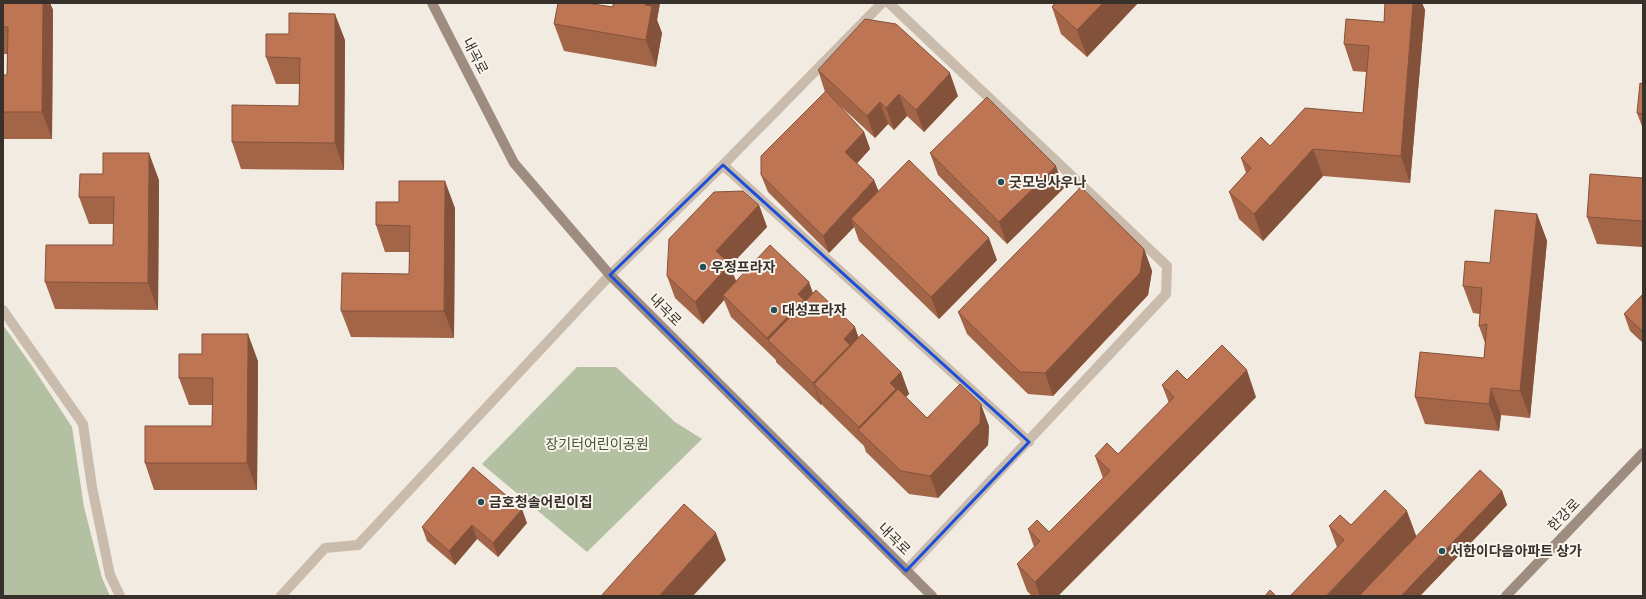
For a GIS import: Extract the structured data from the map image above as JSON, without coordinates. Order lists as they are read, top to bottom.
{
  "streets": {
    "main road": ["내곡로", "한강로"]
  },
  "parks": ["장기터어린이공원"],
  "places": [
    "굿모닝사우나",
    "우정프라자",
    "대성프라자",
    "금호청솔어린이집",
    "서한이다음아파트 상가"
  ]
}
